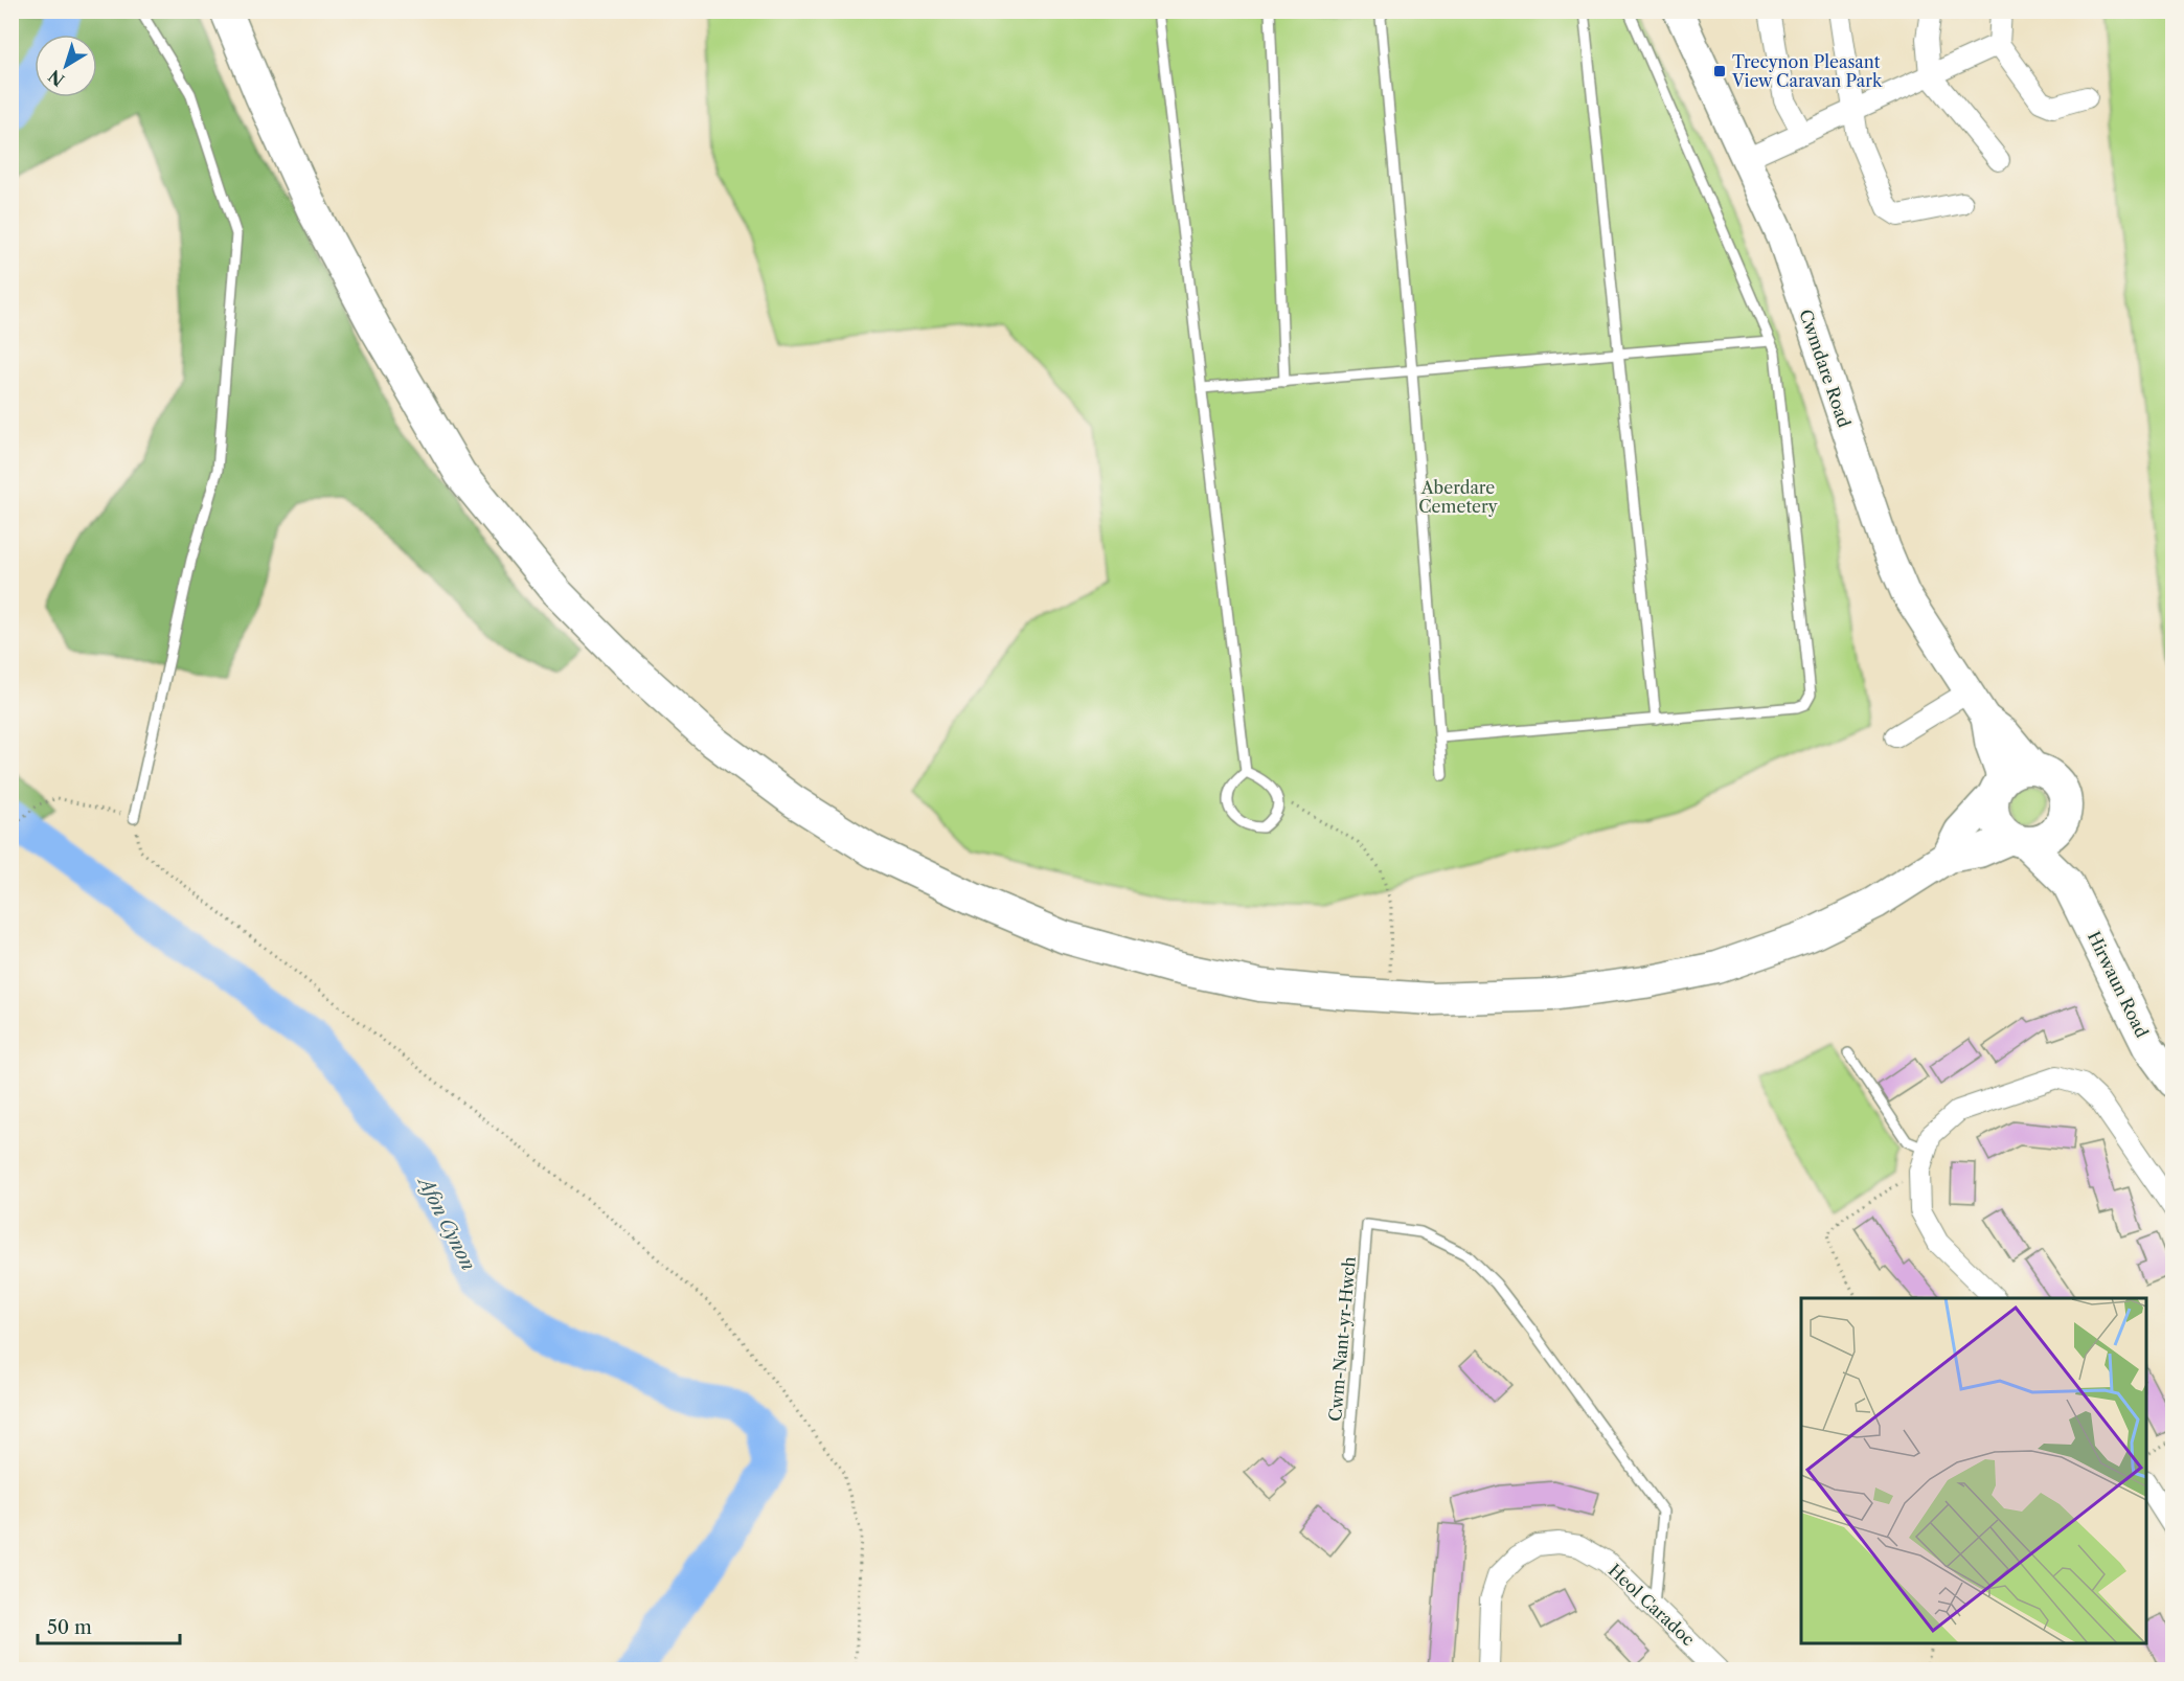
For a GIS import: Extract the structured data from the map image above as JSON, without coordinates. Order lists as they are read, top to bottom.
{
  "streets": {
    "main road": ["Cwmdare Road", "Hirwaun Road"],
    "street": ["Heol Caradoc"],
    "lane": ["Cwm-Nant-yr-Hwch"]
  },
  "crossings": [
    ["Cwmdare Road", "Hirwaun Road"],
    ["Cwm-Nant-yr-Hwch", "Heol Caradoc"]
  ],
  "water": ["Afon Cynon"],
  "parks": ["Aberdare Cemetery"],
  "places": {
    "transit": ["Trecynon Pleasant View Caravan Park"]
  },
  "scale_bar": "50 m",
  "north": "bottom left"
}
